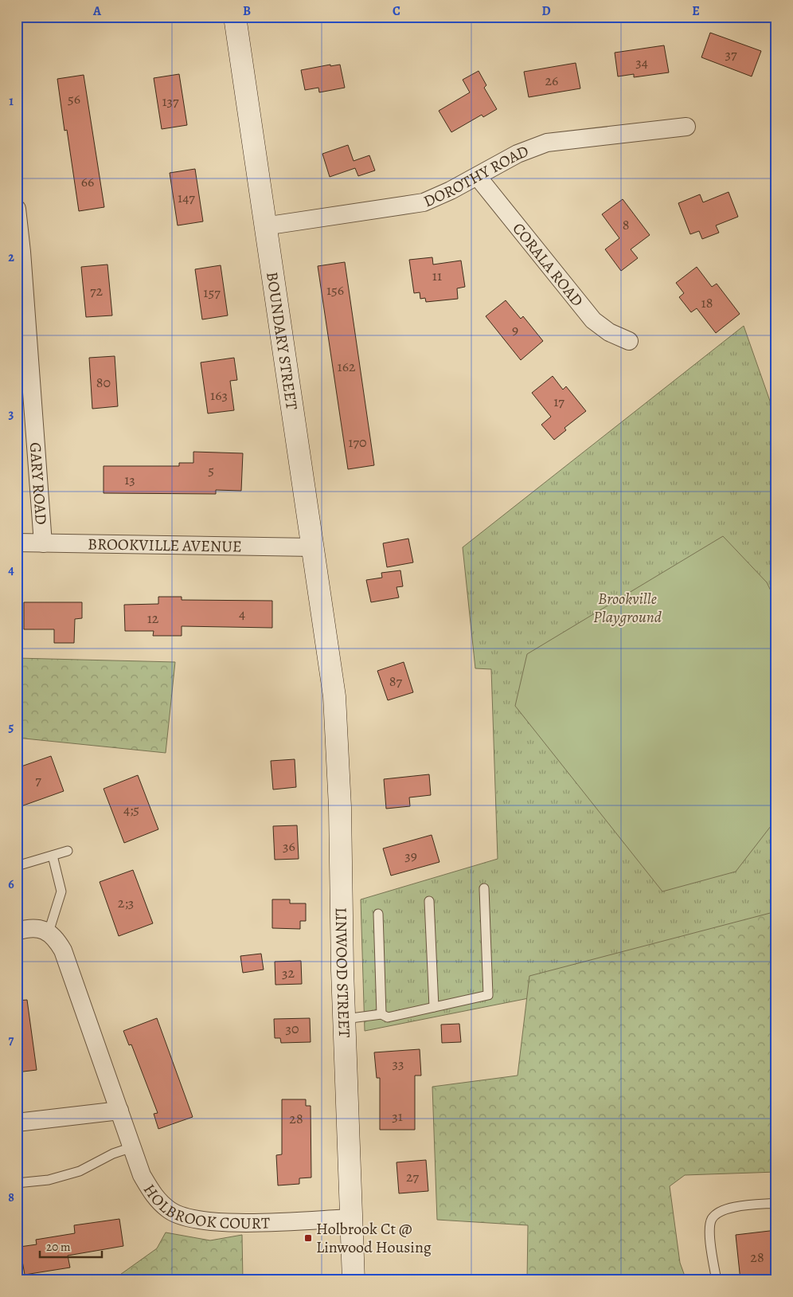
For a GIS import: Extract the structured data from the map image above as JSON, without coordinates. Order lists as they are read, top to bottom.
{
  "streets": {
    "main road": ["BOUNDARY STREET", "LINWOOD STREET"],
    "street": [
      "DOROTHY ROAD",
      "CORALA ROAD",
      "GARY ROAD",
      "BROOKVILLE AVENUE",
      "HOLBROOK COURT"
    ]
  },
  "crossings": [
    ["DOROTHY ROAD", "CORALA ROAD"],
    ["DOROTHY ROAD", "BOUNDARY STREET"],
    ["BOUNDARY STREET", "BROOKVILLE AVENUE"],
    ["BOUNDARY STREET", "LINWOOD STREET"],
    ["GARY ROAD", "BROOKVILLE AVENUE"],
    ["LINWOOD STREET", "HOLBROOK COURT"]
  ],
  "parks": ["Brookville Playground"],
  "places": {
    "transit": ["Holbrook Ct @ Linwood Housing"]
  },
  "house_numbers": [
    "37",
    "34",
    "26",
    "56",
    "137",
    "66",
    "147",
    "8",
    "11",
    "156",
    "72",
    "157",
    "18",
    "9",
    "162",
    "80",
    "163",
    "17",
    "170",
    "5",
    "13",
    "4",
    "12",
    "87",
    "7",
    "4;5",
    "36",
    "39",
    "2;3",
    "32",
    "30",
    "33",
    "31",
    "28",
    "27",
    "28"
  ],
  "scale_bar": "20 m",
  "grid": {
    "columns": [
      "A",
      "B",
      "C",
      "D",
      "E"
    ],
    "rows": [
      "1",
      "2",
      "3",
      "4",
      "5",
      "6",
      "7",
      "8"
    ]
  }
}
